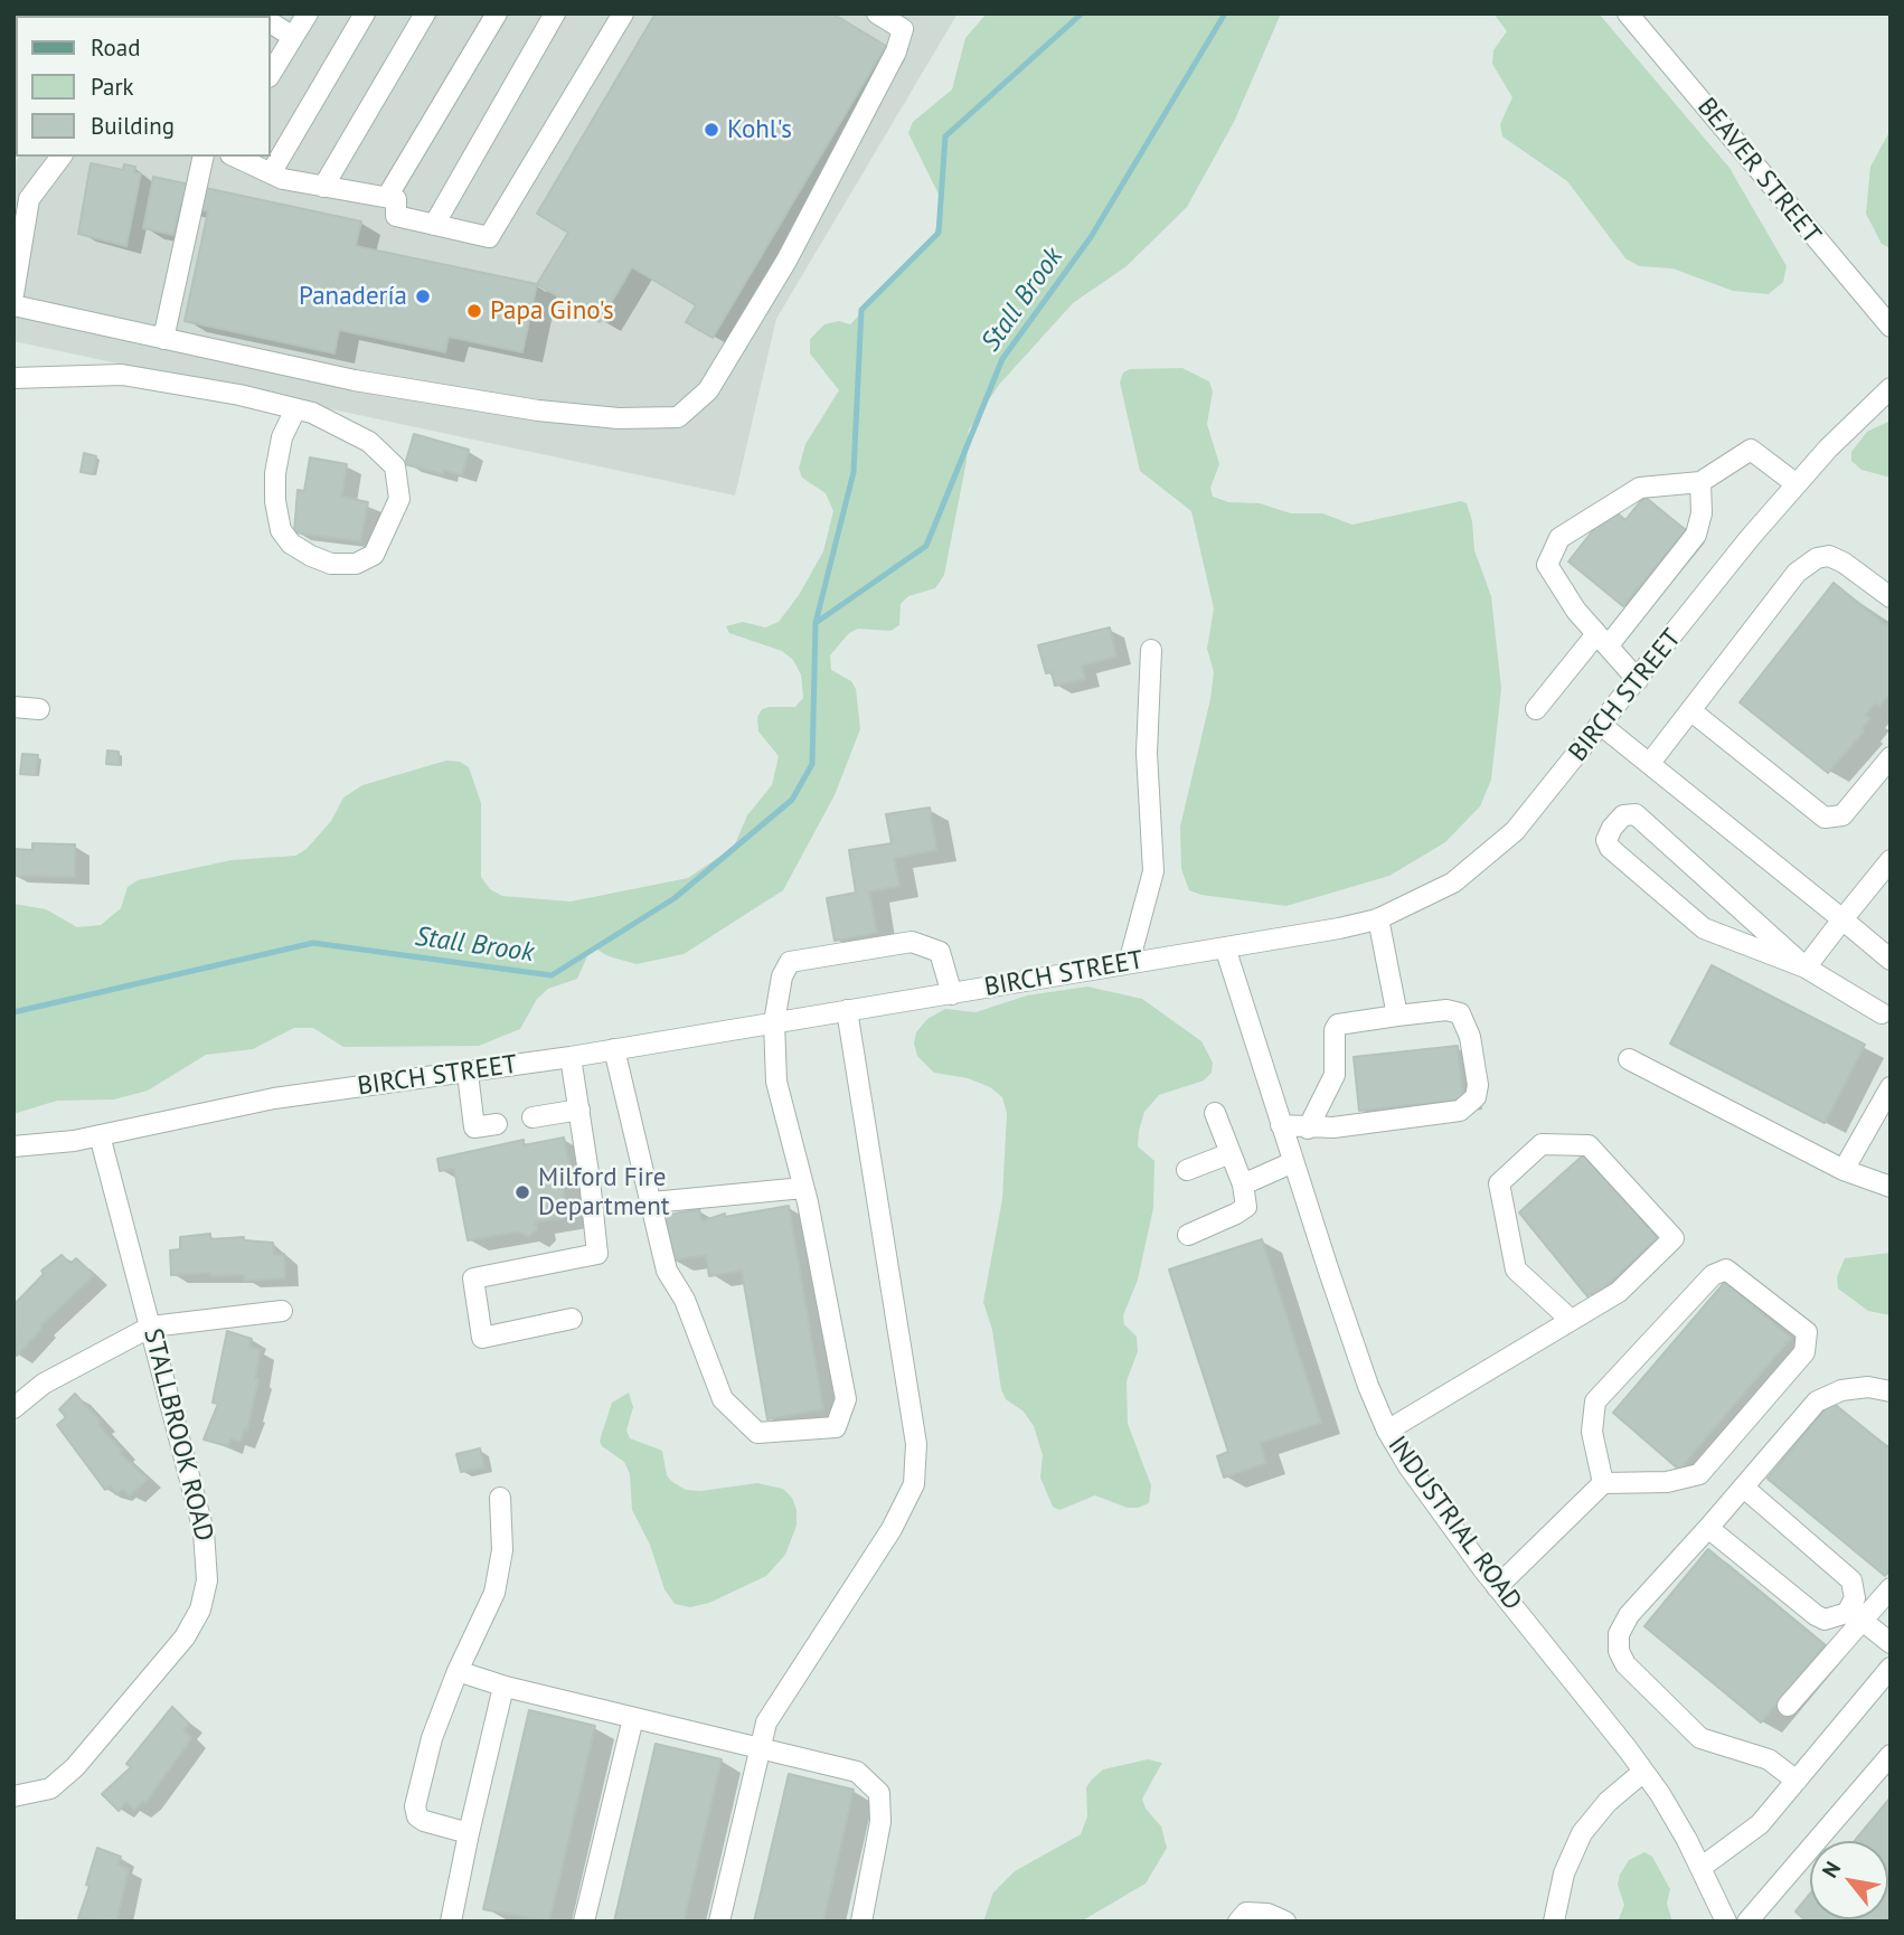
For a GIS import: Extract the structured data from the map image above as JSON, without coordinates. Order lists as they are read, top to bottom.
{
  "streets": {
    "street": [
      "BEAVER STREET",
      "BIRCH STREET",
      "STALLBROOK ROAD",
      "INDUSTRIAL ROAD"
    ]
  },
  "crossings": [
    ["BIRCH STREET", "STALLBROOK ROAD"],
    ["BIRCH STREET", "INDUSTRIAL ROAD"]
  ],
  "water": ["Stall Brook"],
  "places": [
    "Kohl's",
    "Panadería",
    "Papa Gino's",
    "Milford Fire Department"
  ],
  "legend": ["Road", "Park", "Building"],
  "north": "top left"
}
